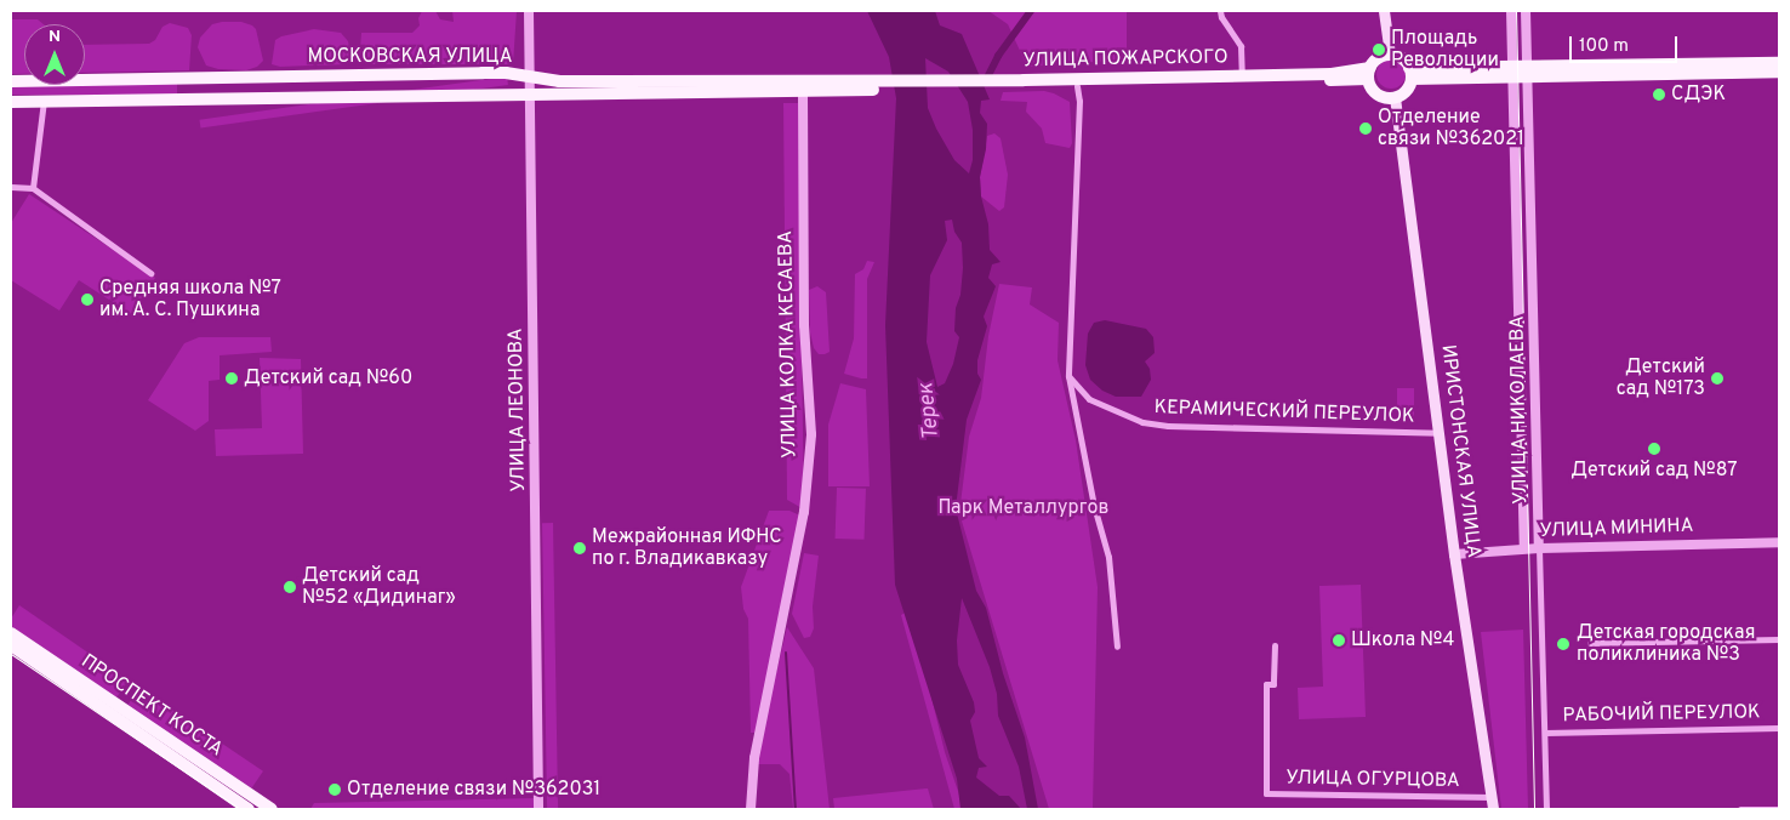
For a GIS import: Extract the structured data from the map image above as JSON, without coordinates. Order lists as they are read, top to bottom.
{
  "streets": {
    "main road": [
      "МОСКОВСКАЯ УЛИЦА",
      "УЛИЦА ПОЖАРСКОГО",
      "ИРИСТОНСКАЯ УЛИЦА",
      "ПРОСПЕКТ КОСТА"
    ],
    "street": [
      "УЛИЦА КОЛКА КЕСАЕВА",
      "УЛИЦА ЛЕОНОВА",
      "УЛИЦА НИКОЛАЕВА",
      "КЕРАМИЧЕСКИЙ ПЕРЕУЛОК",
      "УЛИЦА МИНИНА",
      "РАБОЧИЙ ПЕРЕУЛОК",
      "УЛИЦА ОГУРЦОВА"
    ]
  },
  "crossings": [
    ["МОСКОВСКАЯ УЛИЦА", "УЛИЦА ПОЖАРСКОГО"],
    ["МОСКОВСКАЯ УЛИЦА", "УЛИЦА КОЛКА КЕСАЕВА"],
    ["МОСКОВСКАЯ УЛИЦА", "УЛИЦА ЛЕОНОВА"],
    ["УЛИЦА ПОЖАРСКОГО", "ИРИСТОНСКАЯ УЛИЦА"],
    ["УЛИЦА НИКОЛАЕВА", "УЛИЦА МИНИНА"],
    ["УЛИЦА НИКОЛАЕВА", "РАБОЧИЙ ПЕРЕУЛОК"],
    ["КЕРАМИЧЕСКИЙ ПЕРЕУЛОК", "ИРИСТОНСКАЯ УЛИЦА"],
    ["ИРИСТОНСКАЯ УЛИЦА", "УЛИЦА МИНИНА"],
    ["ИРИСТОНСКАЯ УЛИЦА", "УЛИЦА ОГУРЦОВА"]
  ],
  "water": ["Терек"],
  "parks": ["Парк Металлургов"],
  "places": [
    "Площадь Революции",
    "СДЭК",
    "Отделение связи №362021",
    "Средняя школа №7 им. А. С. Пушкина",
    "Детский сад №60",
    "Детский сад №173",
    "Детский сад №87",
    "Межрайонная ИФНС по г. Владикавказу",
    "Детский сад №52 «Дидинаг»",
    "Школа №4",
    "Детская городская поликлиника №3",
    "Отделение связи №362031"
  ],
  "scale_bar": "100 m",
  "north": "top"
}
